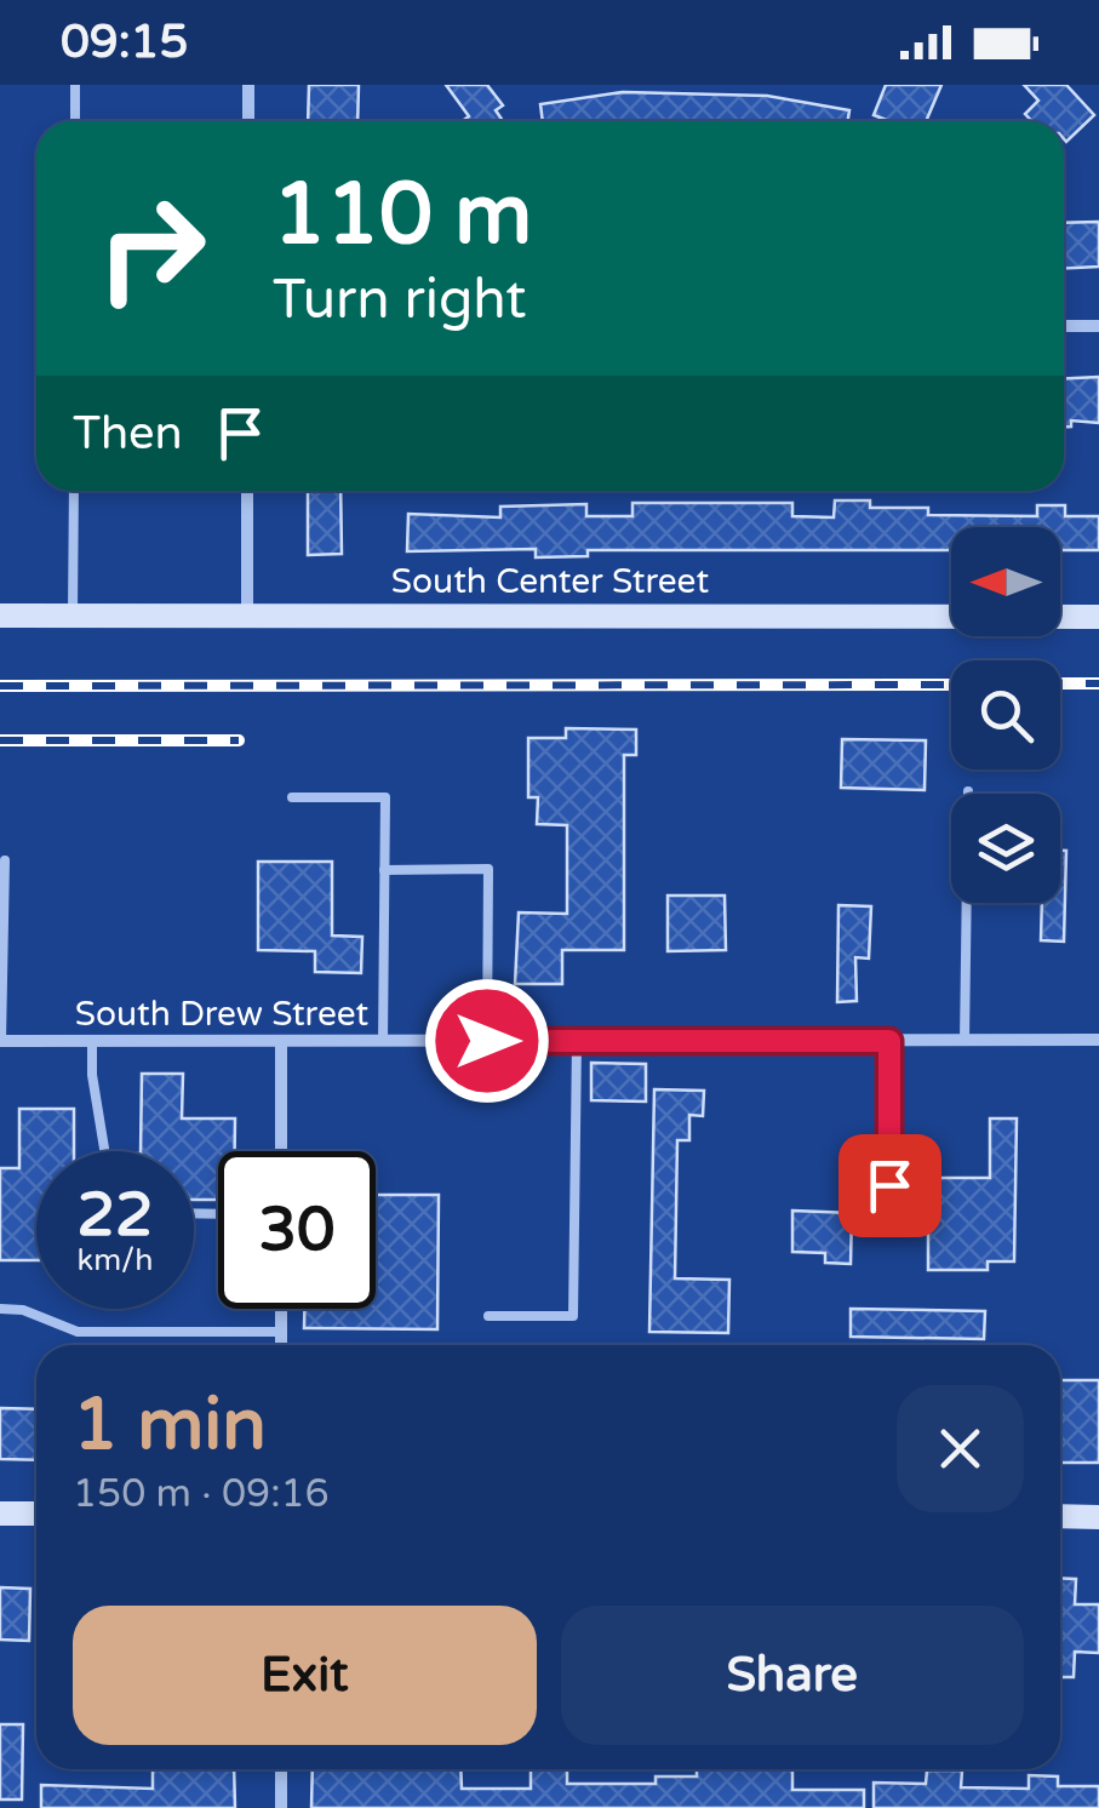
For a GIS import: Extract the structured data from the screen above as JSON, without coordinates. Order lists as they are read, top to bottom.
{
  "streets": {
    "street": ["South Center Street", "South Drew Street"]
  },
  "north": "left",
  "page": {
    "status": "09:15",
    "turn": ["110 m", "Turn right"],
    "then": "Then",
    "speed": "22 km/h",
    "limit": "30",
    "heading": ["1 min", "150 m · 09:16"],
    "buttons": ["Exit", "Share"]
  }
}
